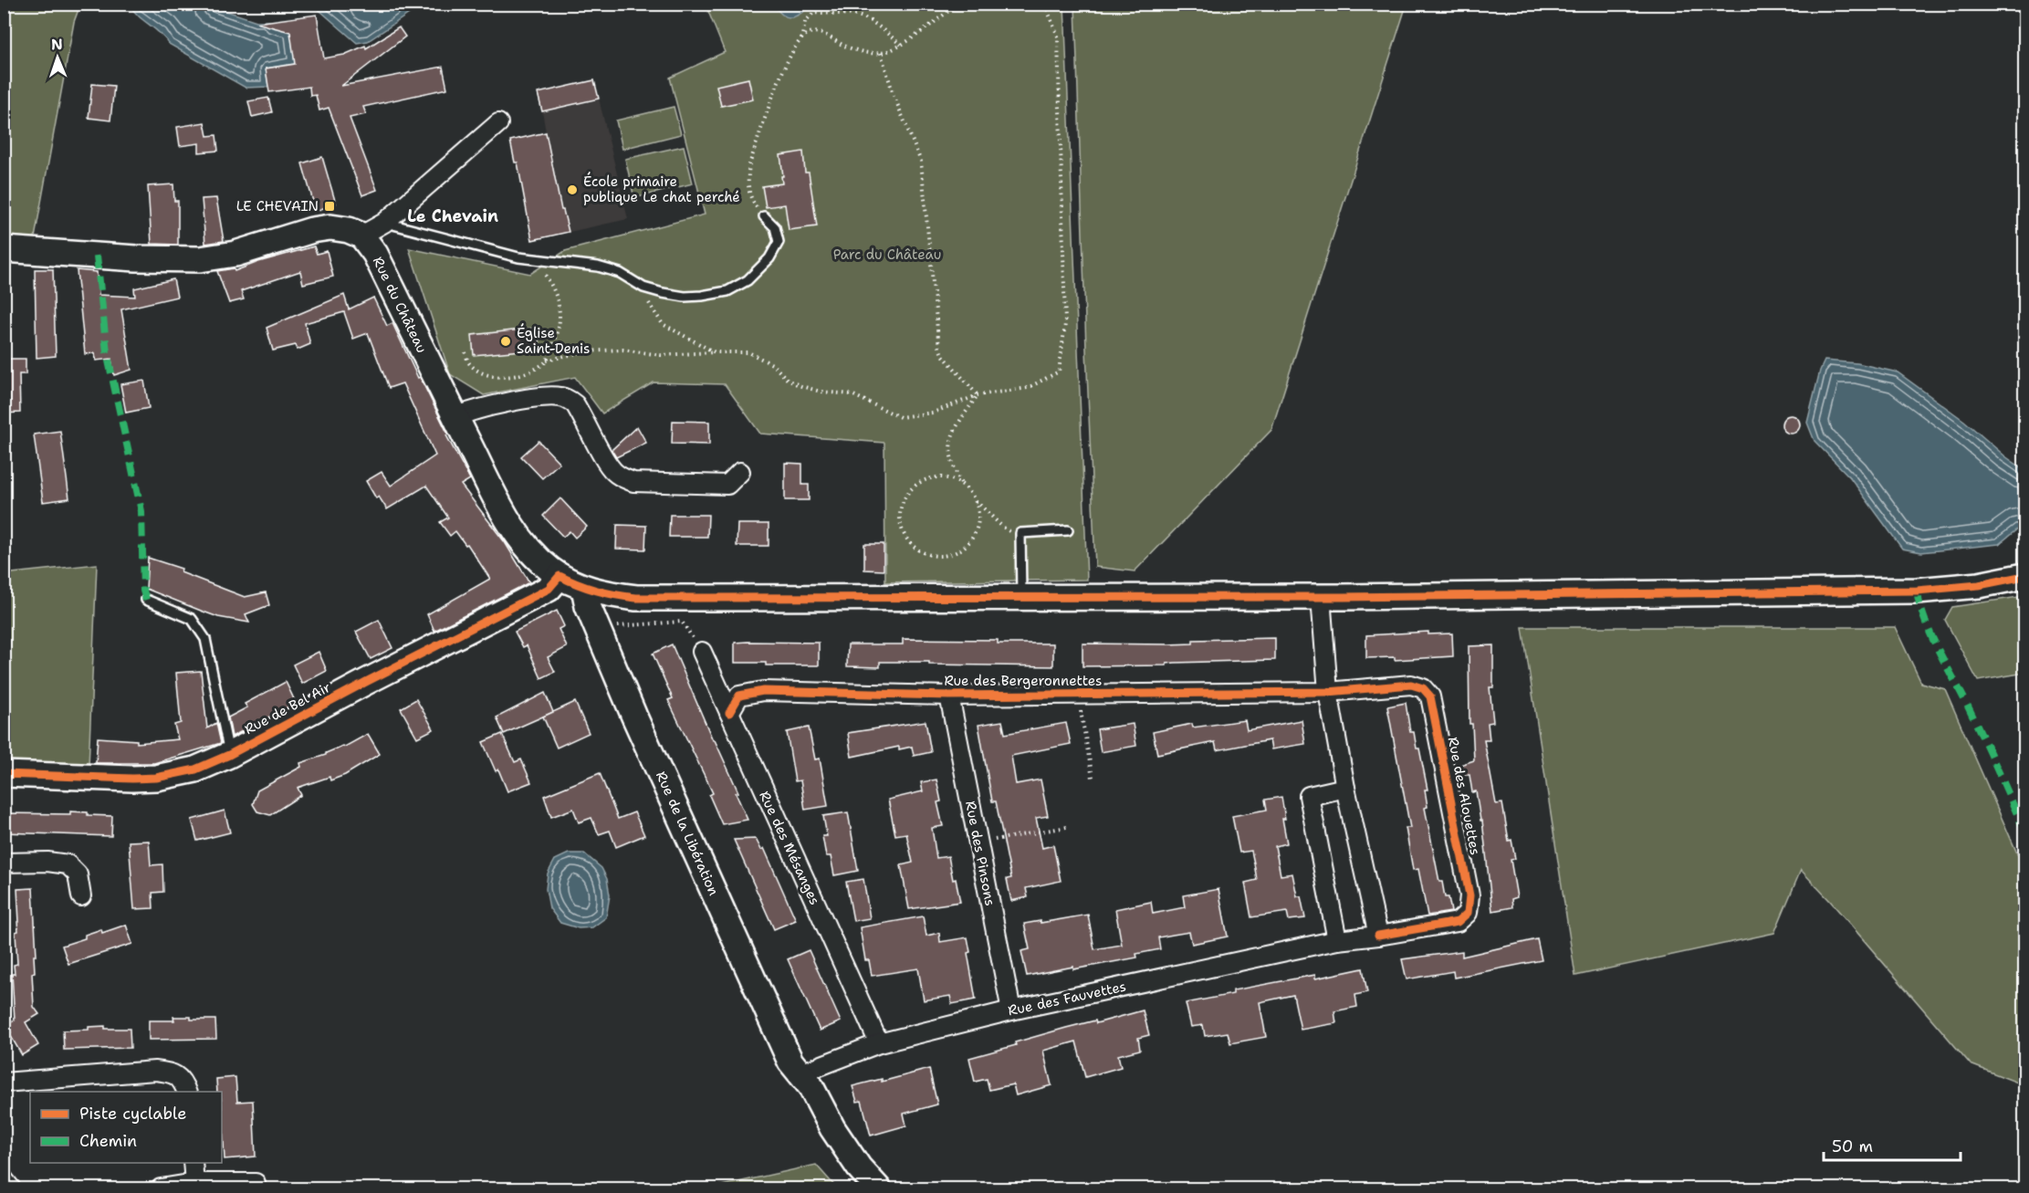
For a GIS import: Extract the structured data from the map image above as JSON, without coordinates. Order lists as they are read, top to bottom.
{
  "streets": {
    "street": [
      "Rue du Château",
      "Rue des Bergeronnettes",
      "Rue de Bel Air",
      "Rue des Alouettes",
      "Rue de la Libération",
      "Rue des Mésanges",
      "Rue des Pinsons",
      "Rue des Fauvettes"
    ]
  },
  "crossings": [
    ["Rue du Château", "Rue de Bel Air"],
    ["Rue du Château", "Rue de la Libération"],
    ["Rue des Bergeronnettes", "Rue des Alouettes"],
    ["Rue des Bergeronnettes", "Rue des Mésanges"],
    ["Rue des Bergeronnettes", "Rue des Pinsons"],
    ["Rue des Alouettes", "Rue des Fauvettes"],
    ["Rue de la Libération", "Rue des Fauvettes"],
    ["Rue des Mésanges", "Rue des Fauvettes"],
    ["Rue des Pinsons", "Rue des Fauvettes"]
  ],
  "districts": ["Le Chevain"],
  "parks": ["Parc du Château"],
  "places": {
    "other": ["École primaire publique Le chat perché", "Église Saint-Denis"],
    "transit": ["LE CHEVAIN"]
  },
  "legend": ["Piste cyclable", "Chemin"],
  "scale_bar": "50 m",
  "north": "top"
}
